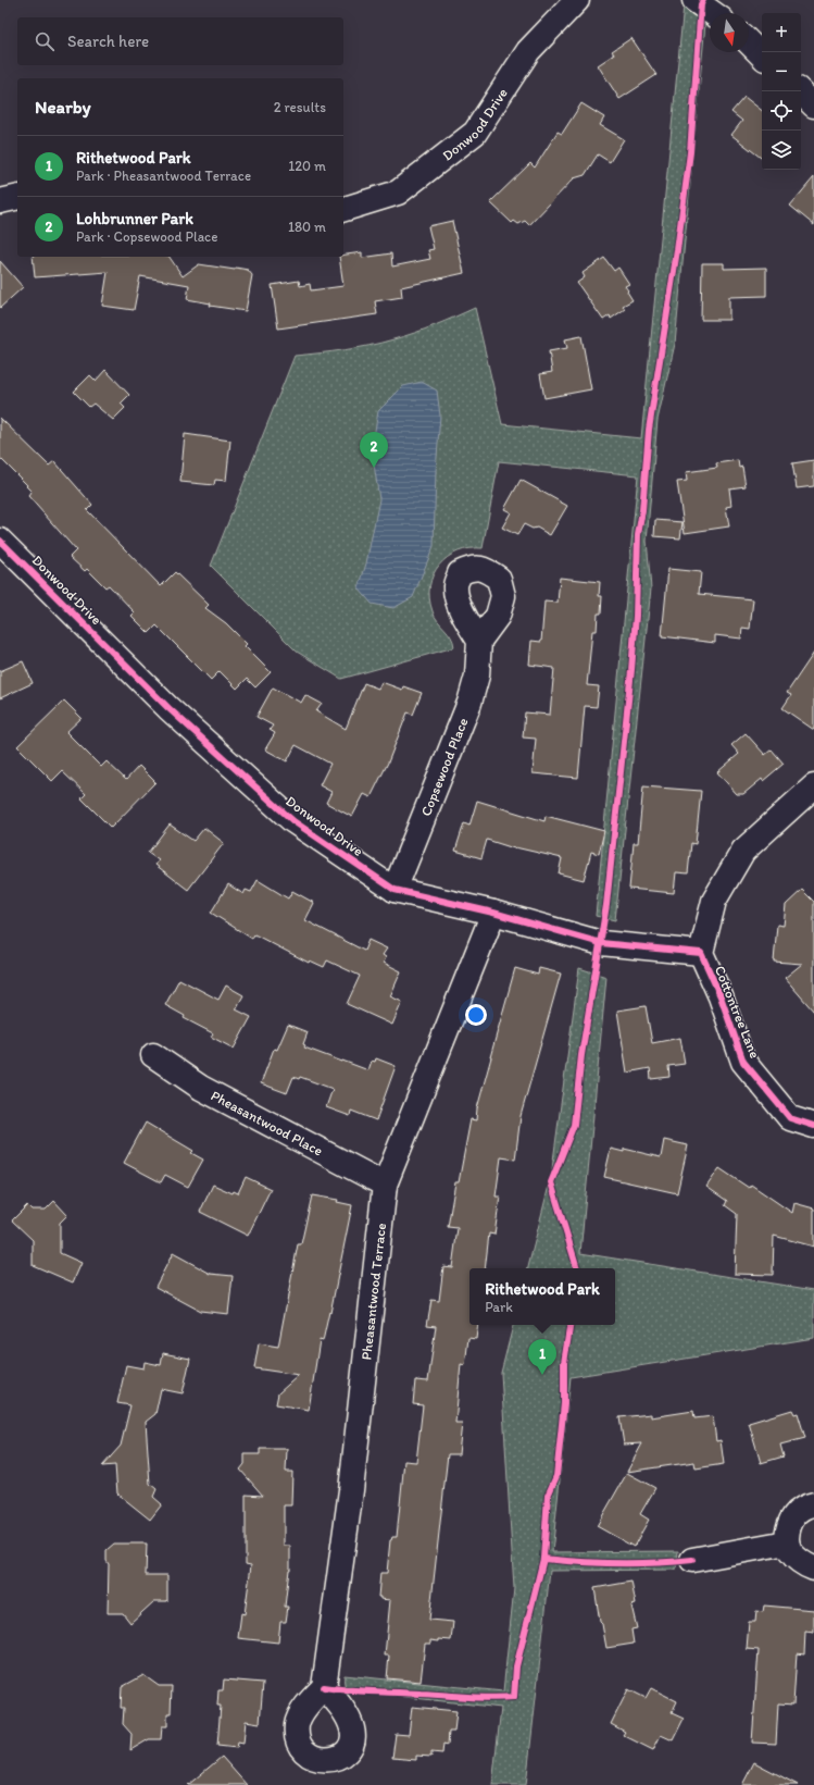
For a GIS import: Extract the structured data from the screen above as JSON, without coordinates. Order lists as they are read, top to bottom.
{
  "streets": {
    "street": [
      "Donwood Drive",
      "Copsewood Place",
      "Cottontree Lane",
      "Pheasantwood Place",
      "Pheasantwood Terrace"
    ]
  },
  "crossings": [
    ["Donwood Drive", "Copsewood Place"],
    ["Donwood Drive", "Cottontree Lane"],
    ["Donwood Drive", "Pheasantwood Terrace"],
    ["Pheasantwood Place", "Pheasantwood Terrace"]
  ],
  "north": "bottom",
  "page": {
    "map_buttons": ["+", "−"],
    "search": "Search here",
    "heading": ["Nearby", "2 results"],
    "list": [
      {
        "mark": "1",
        "name": "Rithetwood Park",
        "note": "Park · Pheasantwood Terrace",
        "value": "120 m"
      },
      {
        "mark": "2",
        "name": "Lohbrunner Park",
        "note": "Park · Copsewood Place",
        "value": "180 m"
      }
    ],
    "pins": ["2", "1"],
    "popup": ["Rithetwood Park", "Park"]
  }
}
